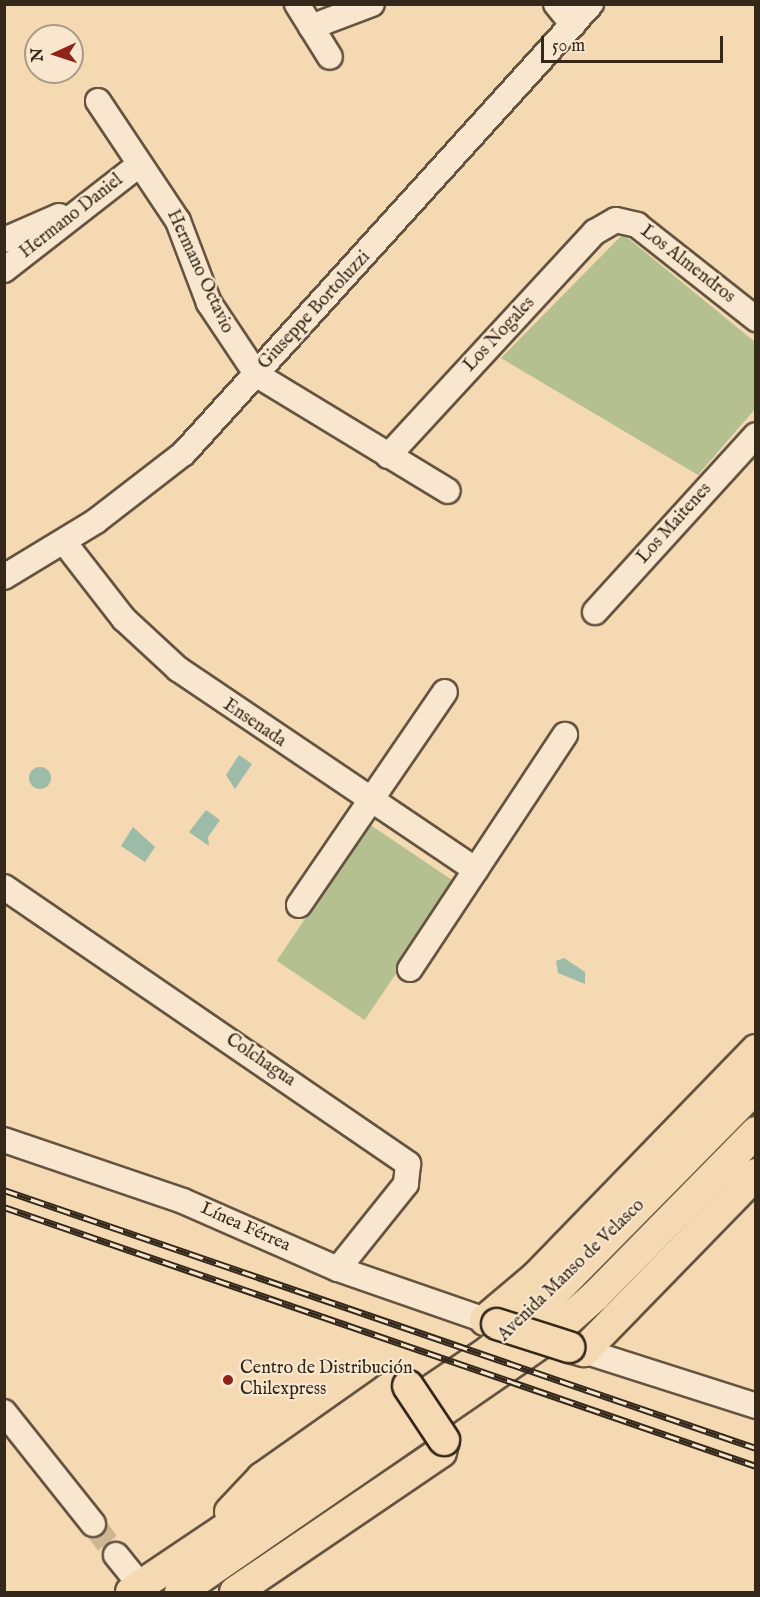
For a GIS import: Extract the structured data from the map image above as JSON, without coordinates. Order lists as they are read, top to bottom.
{
  "streets": {
    "main road": ["Avenida Manso de Velasco"],
    "street": [
      "Hermano Daniel",
      "Los Almendros",
      "Hermano Octavio",
      "Giuseppe Bortoluzzi",
      "Los Nogales",
      "Los Maitenes",
      "Ensenada",
      "Colchagua",
      "Línea Férrea"
    ]
  },
  "crossings": [
    ["Hermano Daniel", "Hermano Octavio"],
    ["Los Almendros", "Los Nogales"],
    ["Hermano Octavio", "Giuseppe Bortoluzzi"],
    ["Hermano Octavio", "Los Nogales"],
    ["Giuseppe Bortoluzzi", "Ensenada"],
    ["Colchagua", "Línea Férrea"]
  ],
  "places": ["Centro de Distribución Chilexpress"],
  "scale_bar": "50 m",
  "north": "left"
}
